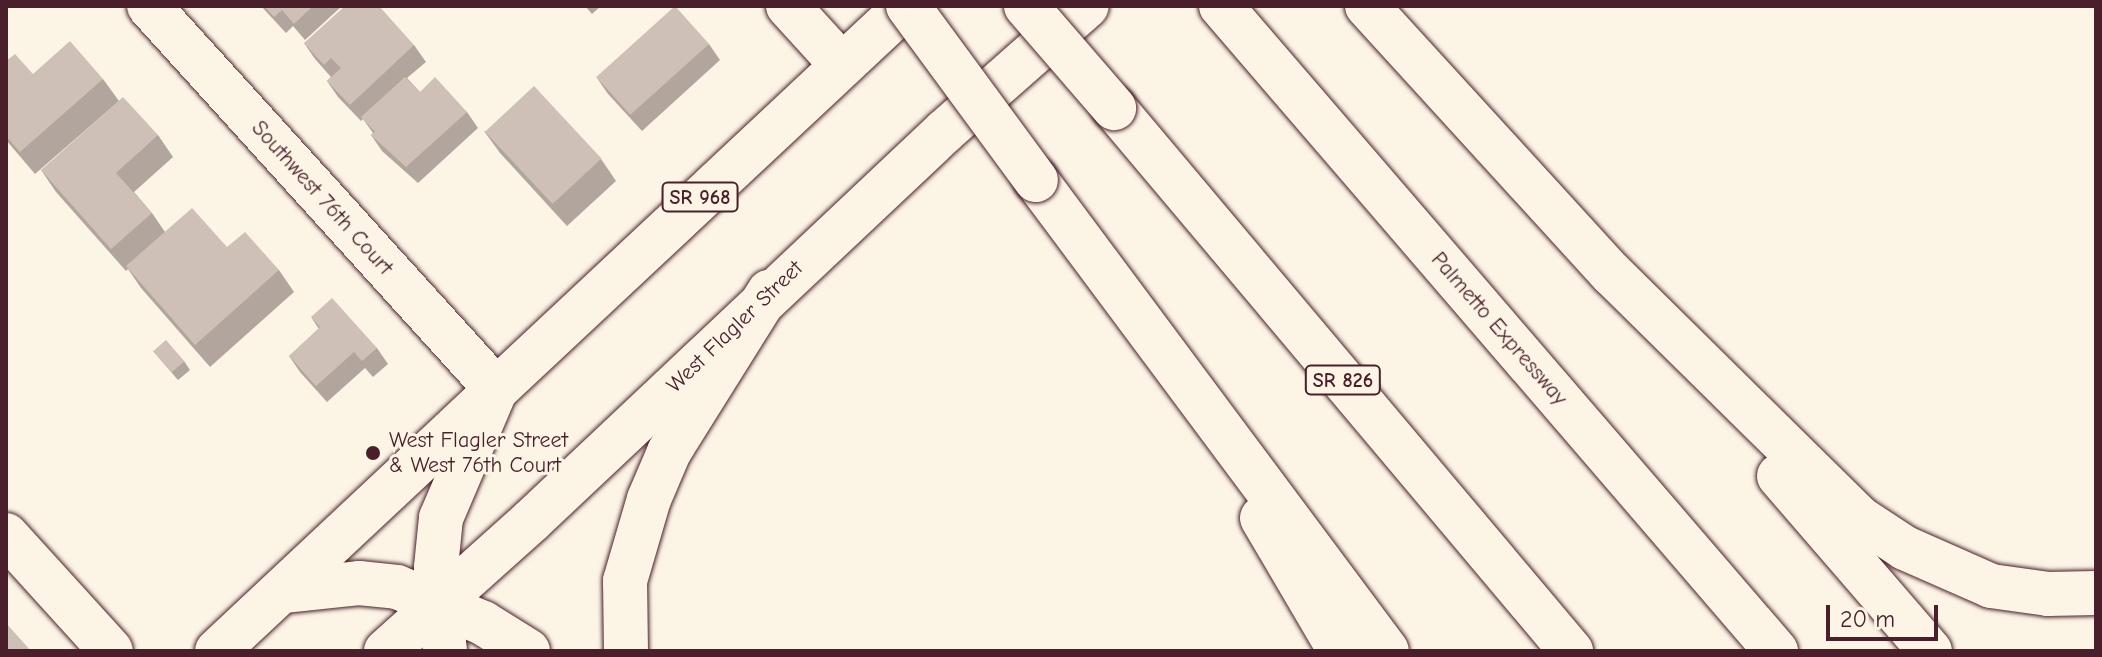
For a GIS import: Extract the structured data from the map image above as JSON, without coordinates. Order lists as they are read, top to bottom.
{
  "streets": {
    "main road": [
      "SR 968",
      "Southwest 76th Court",
      "West Flagler Street",
      "Palmetto Expressway",
      "SR 826"
    ]
  },
  "crossings": [
    ["SR 968", "Southwest 76th Court"]
  ],
  "places": ["West Flagler Street & West 76th Court"],
  "scale_bar": "20 m"
}
